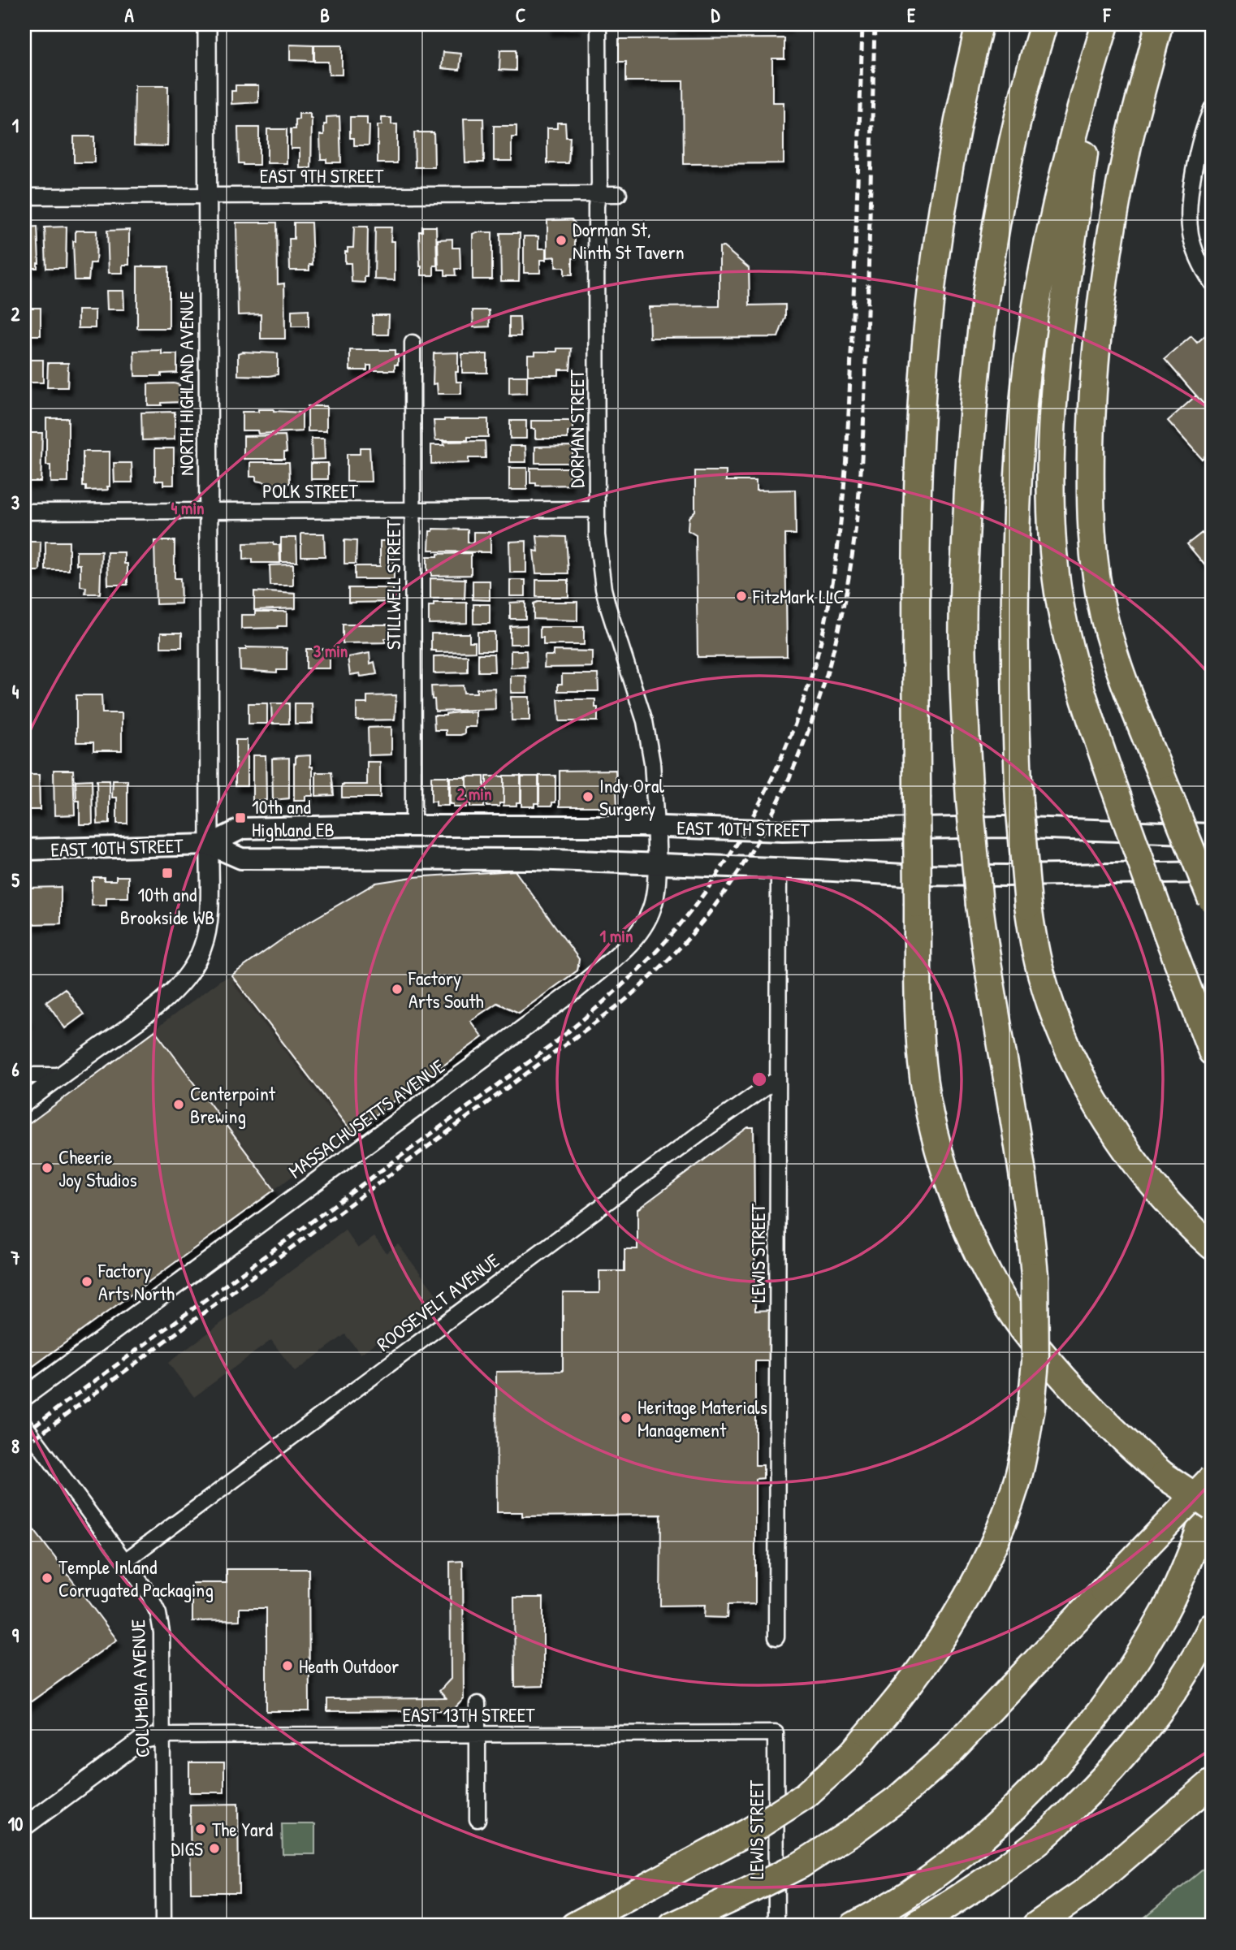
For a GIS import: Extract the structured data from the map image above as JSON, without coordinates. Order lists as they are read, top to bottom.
{
  "streets": {
    "main road": ["EAST 10TH STREET"],
    "street": [
      "EAST 9TH STREET",
      "NORTH HIGHLAND AVENUE",
      "DORMAN STREET",
      "POLK STREET",
      "STILLWELL STREET",
      "MASSACHUSETTS AVENUE",
      "LEWIS STREET",
      "ROOSEVELT AVENUE",
      "COLUMBIA AVENUE",
      "EAST 13TH STREET"
    ]
  },
  "crossings": [
    ["EAST 9TH STREET", "NORTH HIGHLAND AVENUE"],
    ["EAST 9TH STREET", "DORMAN STREET"],
    ["NORTH HIGHLAND AVENUE", "POLK STREET"],
    ["NORTH HIGHLAND AVENUE", "EAST 10TH STREET"],
    ["DORMAN STREET", "POLK STREET"],
    ["DORMAN STREET", "EAST 10TH STREET"],
    ["DORMAN STREET", "MASSACHUSETTS AVENUE"],
    ["POLK STREET", "STILLWELL STREET"],
    ["STILLWELL STREET", "EAST 10TH STREET"],
    ["EAST 10TH STREET", "MASSACHUSETTS AVENUE"],
    ["EAST 10TH STREET", "LEWIS STREET"],
    ["LEWIS STREET", "ROOSEVELT AVENUE"],
    ["LEWIS STREET", "EAST 13TH STREET"],
    ["ROOSEVELT AVENUE", "COLUMBIA AVENUE"],
    ["COLUMBIA AVENUE", "EAST 13TH STREET"]
  ],
  "places": {
    "other": [
      "Dorman St, Ninth St Tavern",
      "FitzMark LLC",
      "Indy Oral Surgery",
      "Factory Arts South",
      "Centerpoint Brewing",
      "Cheerie Joy Studios",
      "Factory Arts North",
      "Heritage Materials Management",
      "Temple Inland Corrugated Packaging",
      "Heath Outdoor",
      "The Yard",
      "DIGS"
    ],
    "transit": ["10th and Highland EB", "10th and Brookside WB"]
  },
  "grid": {
    "columns": [
      "A",
      "B",
      "C",
      "D",
      "E",
      "F"
    ],
    "rows": [
      "1",
      "2",
      "3",
      "4",
      "5",
      "6",
      "7",
      "8",
      "9",
      "10"
    ]
  },
  "rings": [
    "4 min",
    "3 min",
    "2 min",
    "1 min"
  ]
}
